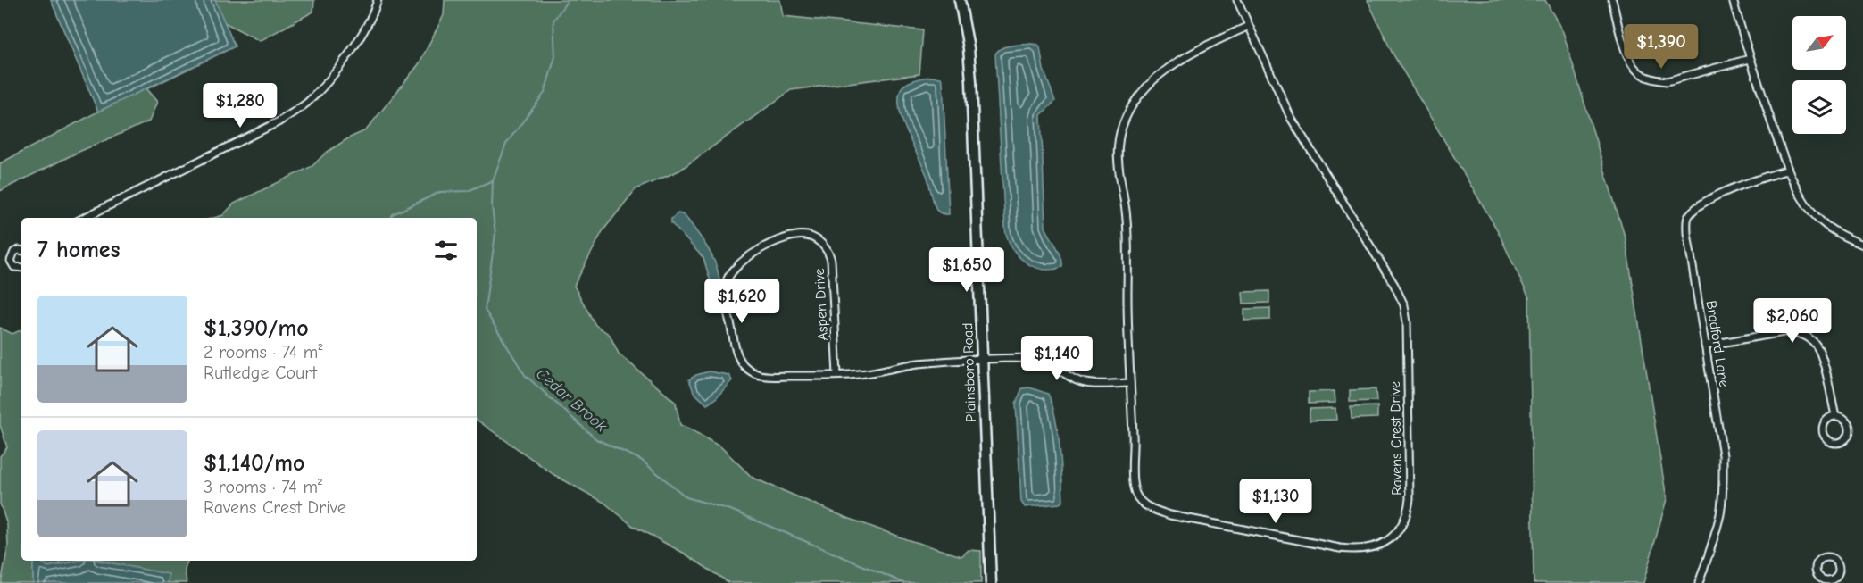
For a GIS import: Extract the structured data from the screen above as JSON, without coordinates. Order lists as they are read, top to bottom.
{
  "streets": {
    "street": [
      "Aspen Drive",
      "Bradford Lane",
      "Plainsboro Road",
      "Ravens Crest Drive"
    ]
  },
  "crossings": [
    ["Aspen Drive", "Plainsboro Road"]
  ],
  "water": ["Cedar Brook"],
  "north": "top right",
  "page": {
    "price": [
      "$1,390",
      "$1,280",
      "$1,650",
      "$1,620",
      "$2,060",
      "$1,140",
      "$1,130"
    ],
    "heading": "7 homes",
    "list": [
      {
        "name": "$1,390/mo",
        "note": "2 rooms · 74 m² · Rutledge Court"
      },
      {
        "name": "$1,140/mo",
        "note": "3 rooms · 74 m² · Ravens Crest Drive"
      }
    ]
  }
}
